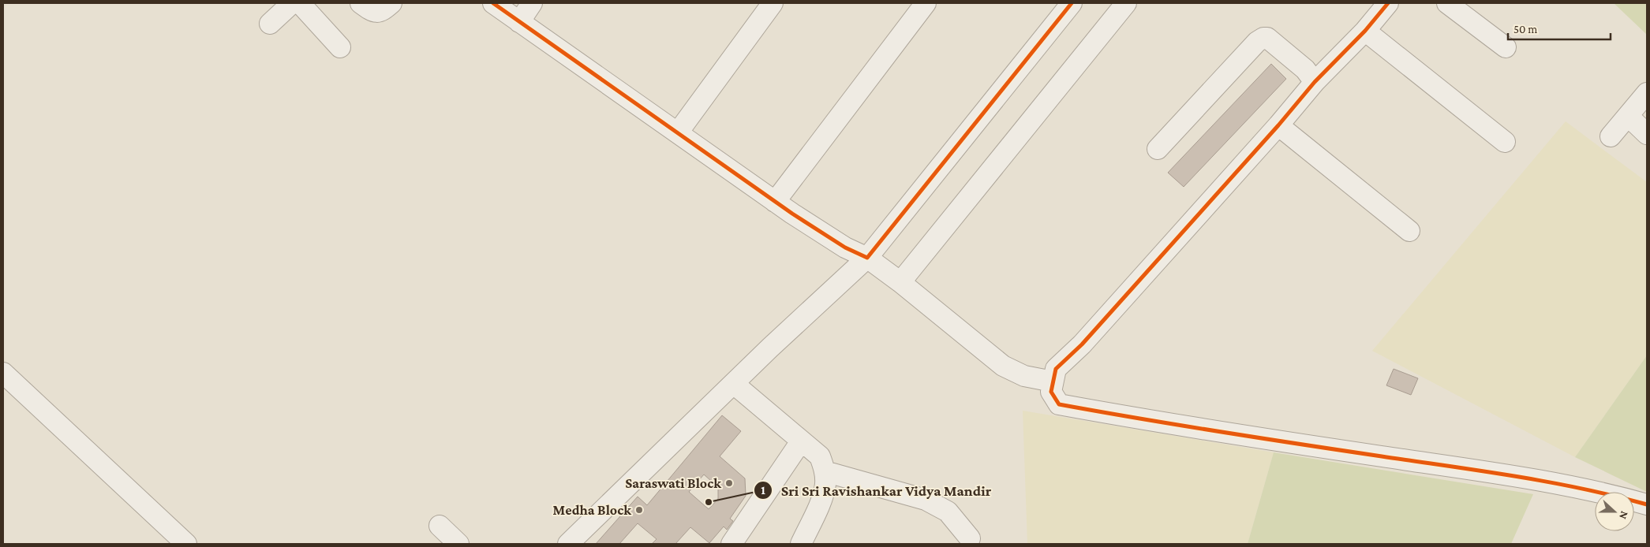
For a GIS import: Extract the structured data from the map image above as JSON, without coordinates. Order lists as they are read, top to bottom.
{
  "places": ["Saraswati Block", "Sri Sri Ravishankar Vidya Mandir", "Medha Block"],
  "scale_bar": "50 m",
  "north": "right"
}
